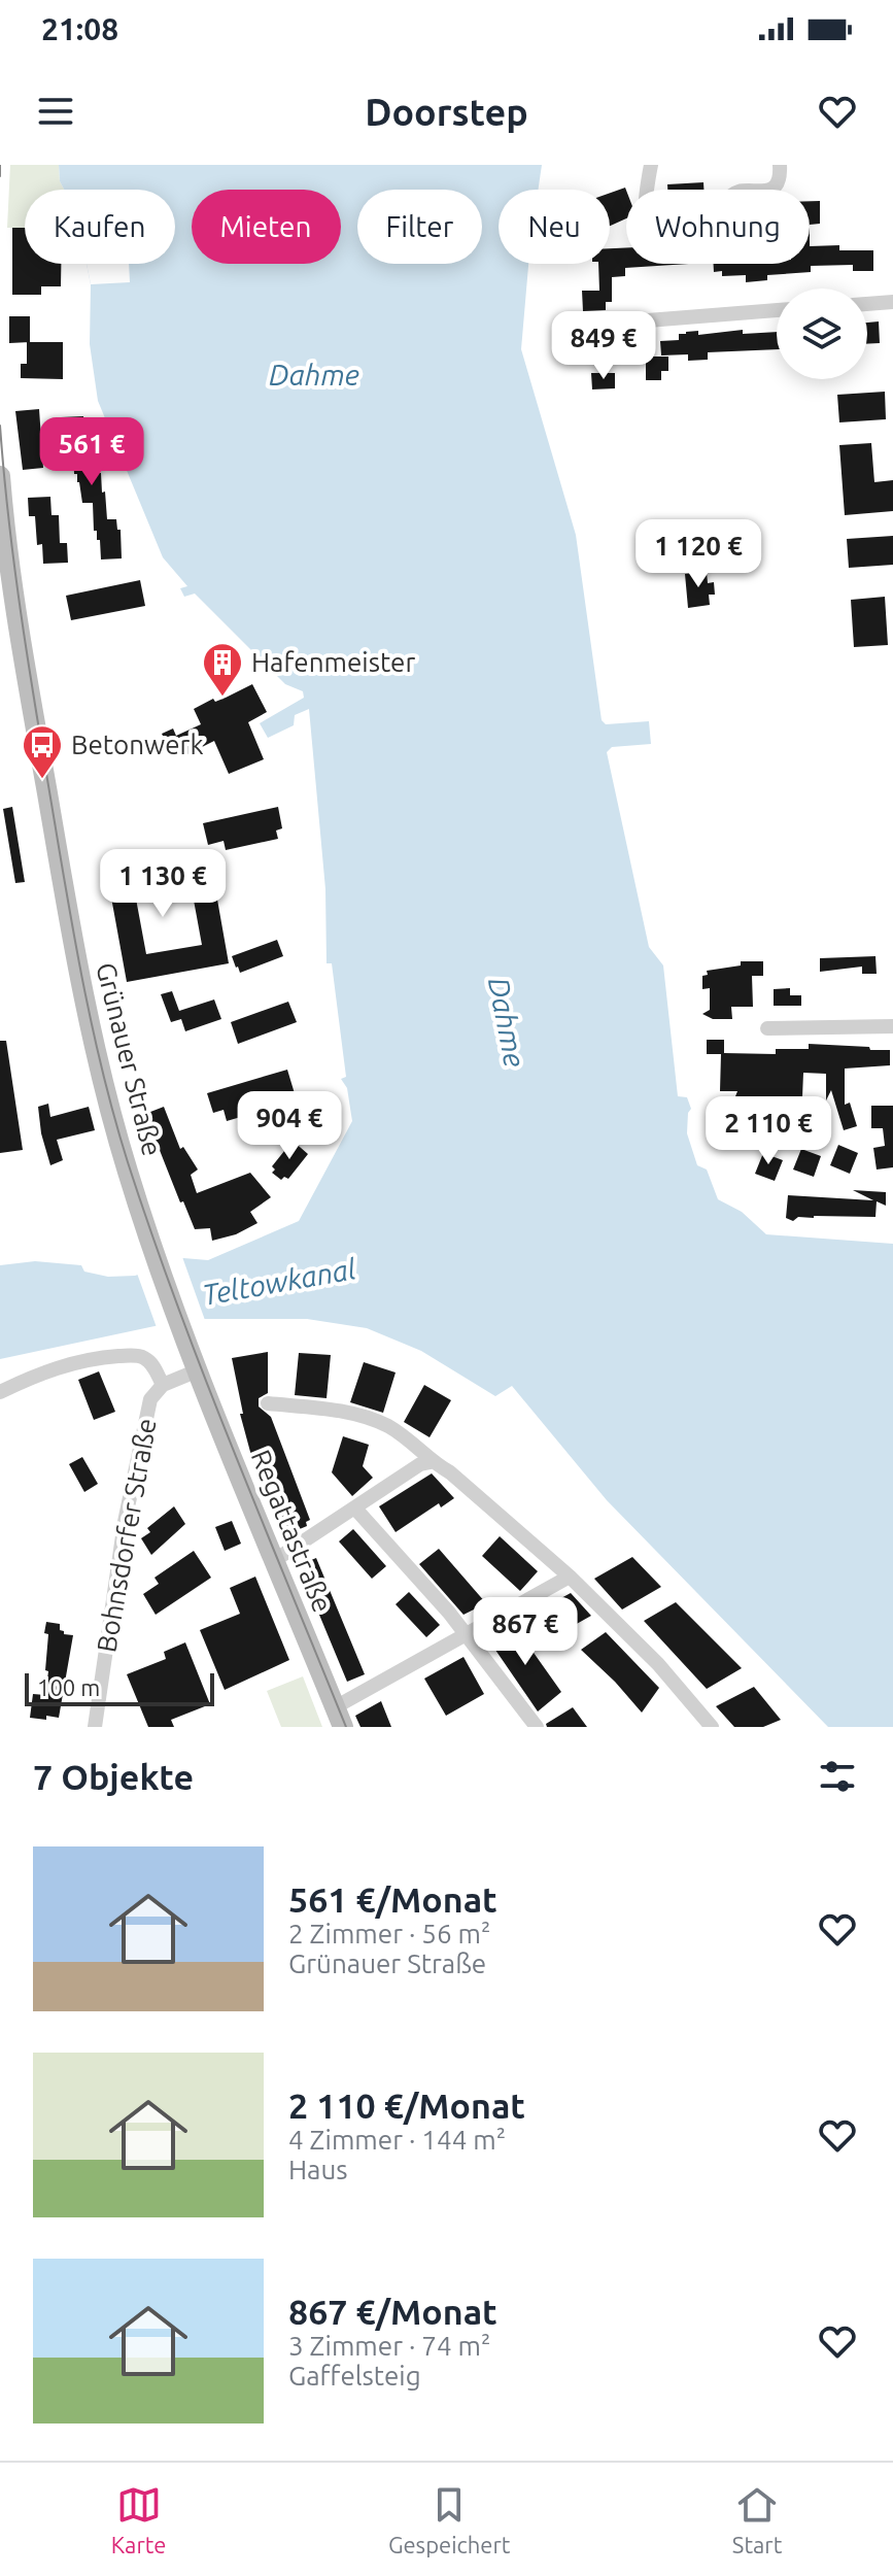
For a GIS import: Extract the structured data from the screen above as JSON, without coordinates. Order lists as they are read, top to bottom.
{
  "streets": {
    "main road": ["Grünauer Straße", "Regattastraße"],
    "street": ["Bohnsdorfer Straße"]
  },
  "crossings": [
    ["Grünauer Straße", "Regattastraße"],
    ["Grünauer Straße", "Bohnsdorfer Straße"],
    ["Regattastraße", "Bohnsdorfer Straße"]
  ],
  "water": ["Dahme", "Teltowkanal"],
  "places": {
    "building": ["Hafenmeister"],
    "bus stop": ["Betonwerk"]
  },
  "scale_bar": "100 m",
  "page": {
    "status": "21:08",
    "header": "Doorstep",
    "chip": [
      "Kaufen",
      "Mieten",
      "Filter",
      "Neu",
      "Wohnung"
    ],
    "price": [
      "849 €",
      "561 €",
      "1 120 €",
      "1 130 €",
      "904 €",
      "2 110 €",
      "867 €"
    ],
    "scale": "100 m",
    "heading": "7 Objekte",
    "list": [
      {
        "name": "561 €/Monat",
        "note": "2 Zimmer · 56 m² · Grünauer Straße"
      },
      {
        "name": "2 110 €/Monat",
        "note": "4 Zimmer · 144 m² · Haus"
      },
      {
        "name": "867 €/Monat",
        "note": "3 Zimmer · 74 m² · Gaffelsteig"
      }
    ],
    "tabs": ["Karte", "Gespeichert", "Start"]
  }
}
